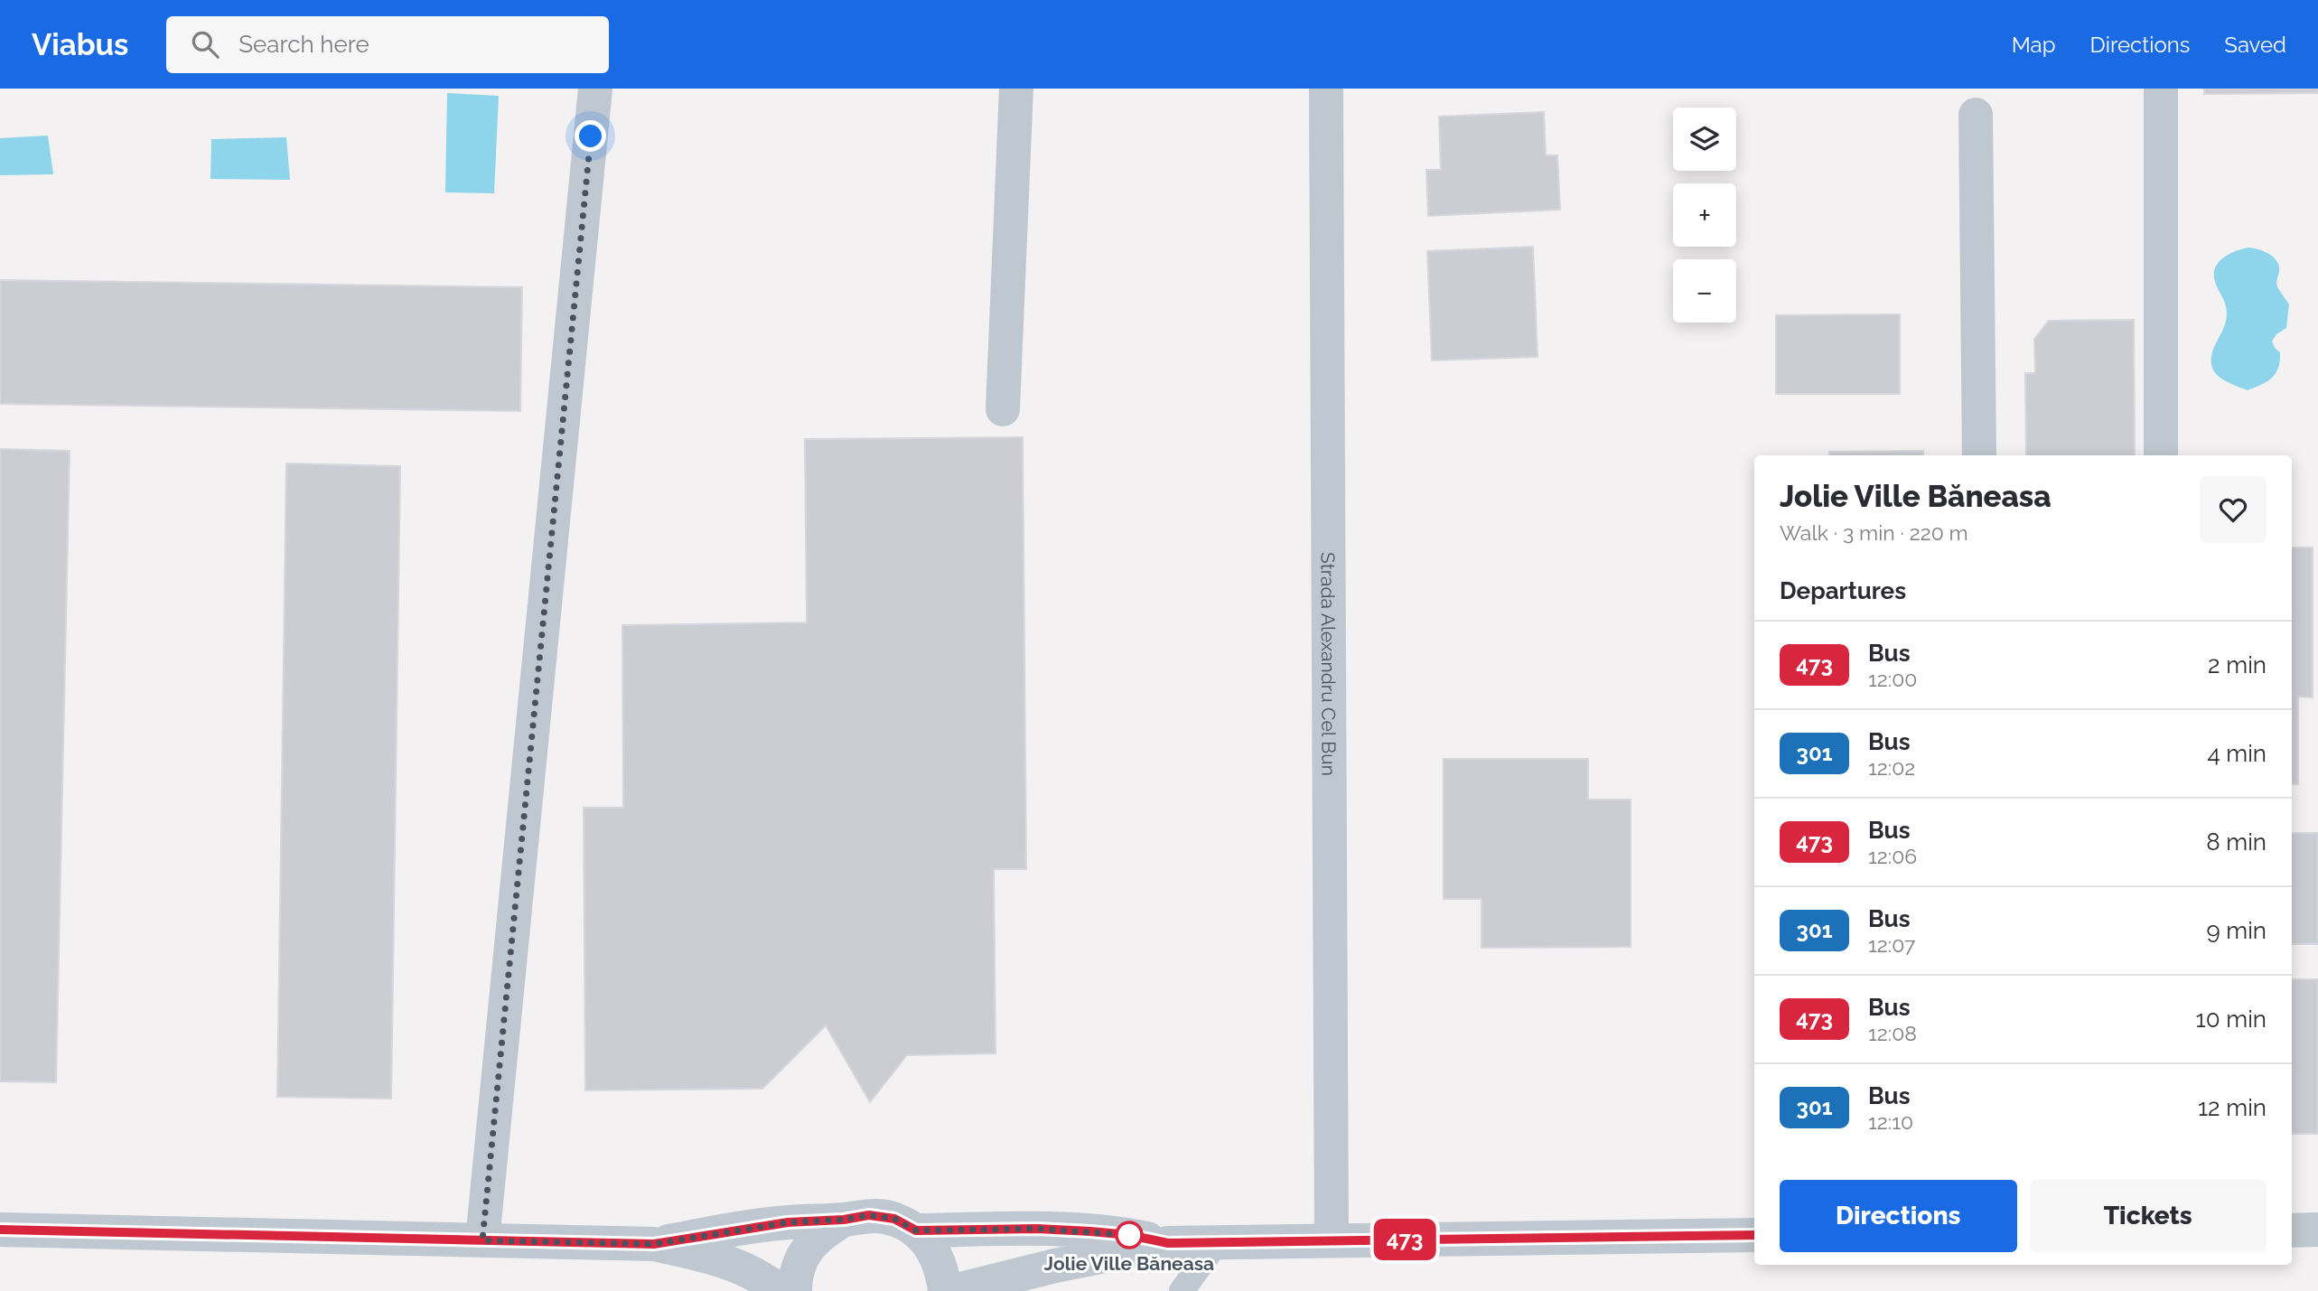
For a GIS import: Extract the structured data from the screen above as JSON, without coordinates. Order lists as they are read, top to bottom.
{
  "streets": {
    "street": ["Strada Alexandru Cel Bun"]
  },
  "places": ["Jolie Ville Băneasa"],
  "lines": ["bus line 473"],
  "page": {
    "header": "Viabus",
    "search": "Search here",
    "nav": ["Map", "Directions", "Saved"],
    "on_map": "473",
    "map_buttons": ["+", "−"],
    "heading": [
      ["Jolie Ville Băneasa", "Walk · 3 min · 220 m"],
      "Departures"
    ],
    "list": [
      {
        "mark": "473",
        "name": "Bus",
        "note": "12:00",
        "value": "2 min"
      },
      {
        "mark": "301",
        "name": "Bus",
        "note": "12:02",
        "value": "4 min"
      },
      {
        "mark": "473",
        "name": "Bus",
        "note": "12:06",
        "value": "8 min"
      },
      {
        "mark": "301",
        "name": "Bus",
        "note": "12:07",
        "value": "9 min"
      },
      {
        "mark": "473",
        "name": "Bus",
        "note": "12:08",
        "value": "10 min"
      },
      {
        "mark": "301",
        "name": "Bus",
        "note": "12:10",
        "value": "12 min"
      }
    ],
    "buttons": ["Directions", "Tickets"]
  }
}
